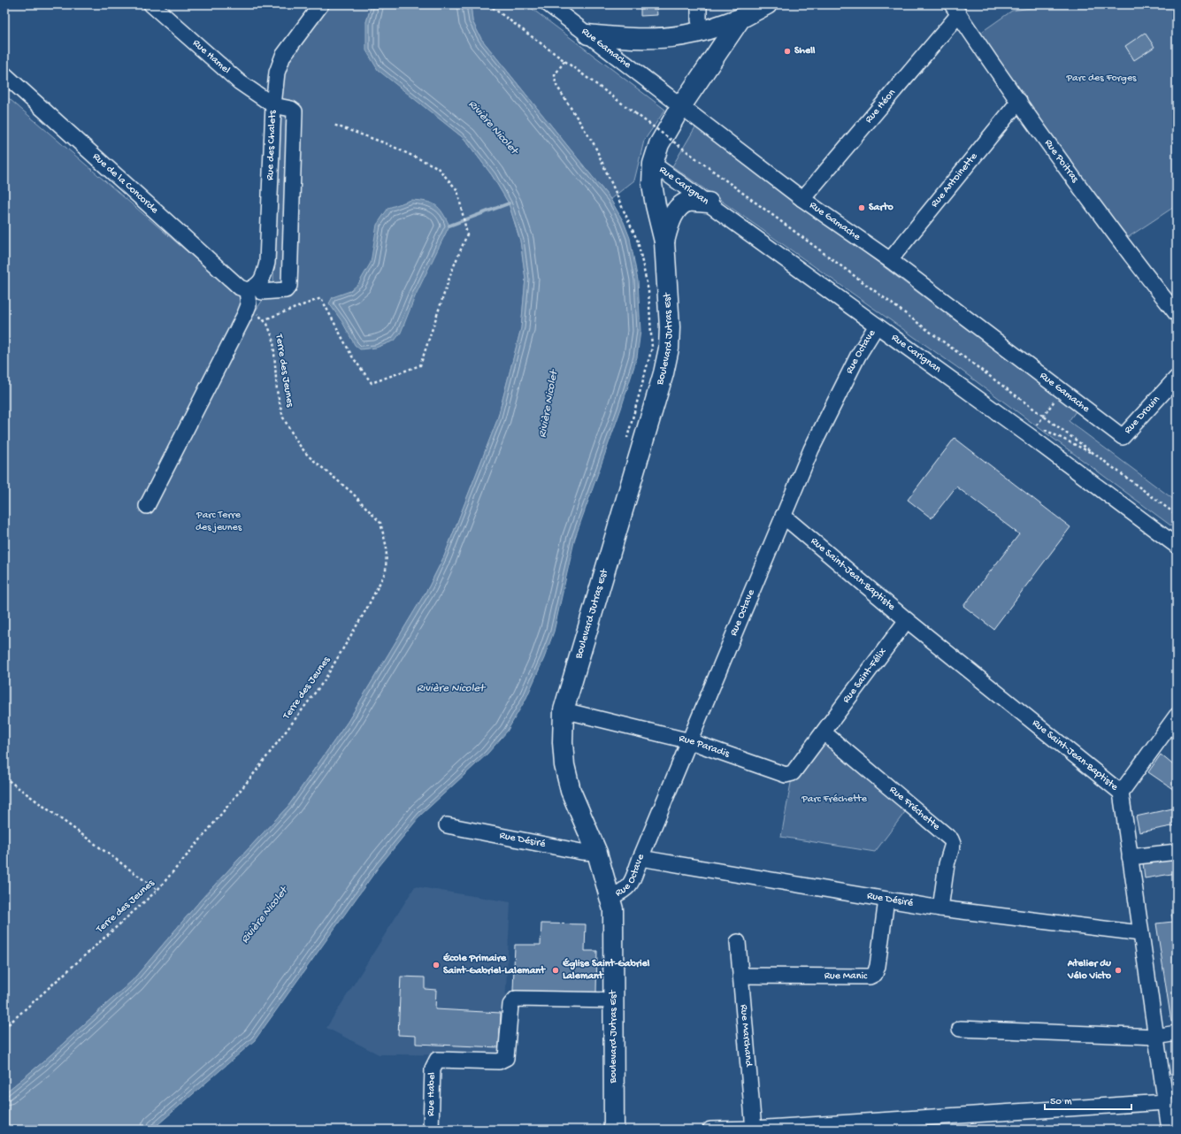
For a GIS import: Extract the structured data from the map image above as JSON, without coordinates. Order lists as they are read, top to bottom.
{
  "streets": {
    "main road": ["Boulevard Jutras Est"],
    "street": [
      "Rue Gamache",
      "Rue Hamel",
      "Rue Héon",
      "Rue des Chalets",
      "Rue Poitras",
      "Rue Antoinette",
      "Rue de la Concorde",
      "Rue Carignan",
      "Rue Octave",
      "Rue Drouin",
      "Rue Saint-Jean-Baptiste",
      "Rue Saint-Félix",
      "Rue Paradis",
      "Rue Fréchette",
      "Rue Désiré",
      "Rue Manic",
      "Rue Marchand",
      "Rue Habel"
    ],
    "path": ["Terre des Jeunes"]
  },
  "crossings": [
    ["Rue Gamache", "Rue Héon"],
    ["Rue Gamache", "Rue Antoinette"],
    ["Rue Gamache", "Boulevard Jutras Est"],
    ["Rue Gamache", "Rue Drouin"],
    ["Rue Hamel", "Rue des Chalets"],
    ["Rue Héon", "Rue Poitras"],
    ["Rue des Chalets", "Rue de la Concorde"],
    ["Rue des Chalets", "Terre des Jeunes"],
    ["Rue Poitras", "Rue Antoinette"],
    ["Rue de la Concorde", "Terre des Jeunes"],
    ["Rue Carignan", "Boulevard Jutras Est"],
    ["Rue Carignan", "Rue Octave"],
    ["Boulevard Jutras Est", "Rue Octave"],
    ["Boulevard Jutras Est", "Rue Paradis"],
    ["Boulevard Jutras Est", "Rue Désiré"],
    ["Boulevard Jutras Est", "Rue Habel"],
    ["Rue Octave", "Rue Saint-Jean-Baptiste"],
    ["Rue Octave", "Rue Paradis"],
    ["Rue Octave", "Rue Désiré"],
    ["Rue Saint-Jean-Baptiste", "Rue Saint-Félix"],
    ["Rue Saint-Jean-Baptiste", "Rue Désiré"],
    ["Rue Saint-Félix", "Rue Paradis"],
    ["Rue Saint-Félix", "Rue Fréchette"],
    ["Rue Paradis", "Rue Fréchette"],
    ["Rue Fréchette", "Rue Désiré"],
    ["Rue Désiré", "Rue Manic"],
    ["Rue Manic", "Rue Marchand"]
  ],
  "water": ["Rivière Nicolet"],
  "parks": ["Parc des Forges", "Parc Terre des jeunes", "Parc Fréchette"],
  "places": [
    "Shell",
    "Sarto",
    "École Primaire Saint-Gabriel-Lalemant",
    "Église Saint-Gabriel Lalemant",
    "Atelier du Vélo Victo"
  ],
  "scale_bar": "50 m"
}
